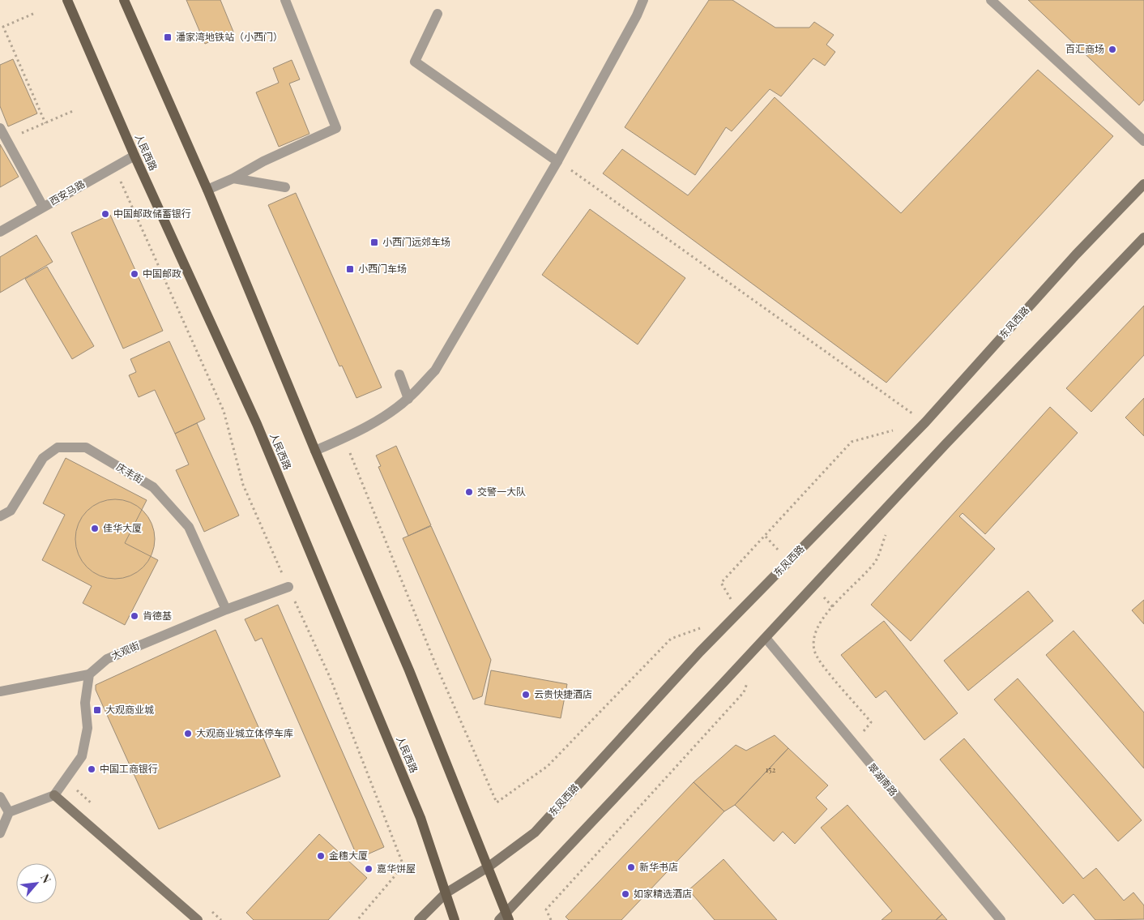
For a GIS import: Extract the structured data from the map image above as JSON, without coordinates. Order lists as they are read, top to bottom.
{
  "streets": {
    "main road": ["人民西路", "东风西路"],
    "street": [
      "西安马路",
      "庆丰街",
      "大观街",
      "翠湖南路"
    ]
  },
  "crossings": [
    ["人民西路", "西安马路"],
    ["人民西路", "东风西路"],
    ["庆丰街", "大观街"]
  ],
  "places": {
    "transit": [
      "潘家湾地铁站（小西门）",
      "小西门远郊车场",
      "小西门车场",
      "大观商业城"
    ],
    "other": [
      "百汇商场",
      "中国邮政储蓄银行",
      "中国邮政",
      "交警一大队",
      "佳华大厦",
      "肯德基",
      "云贵快捷酒店",
      "大观商业城立体停车库",
      "中国工商银行",
      "金穗大厦",
      "新华书店",
      "嘉华饼屋",
      "如家精选酒店"
    ]
  },
  "house_numbers": ["152"],
  "north": "top right"
}
